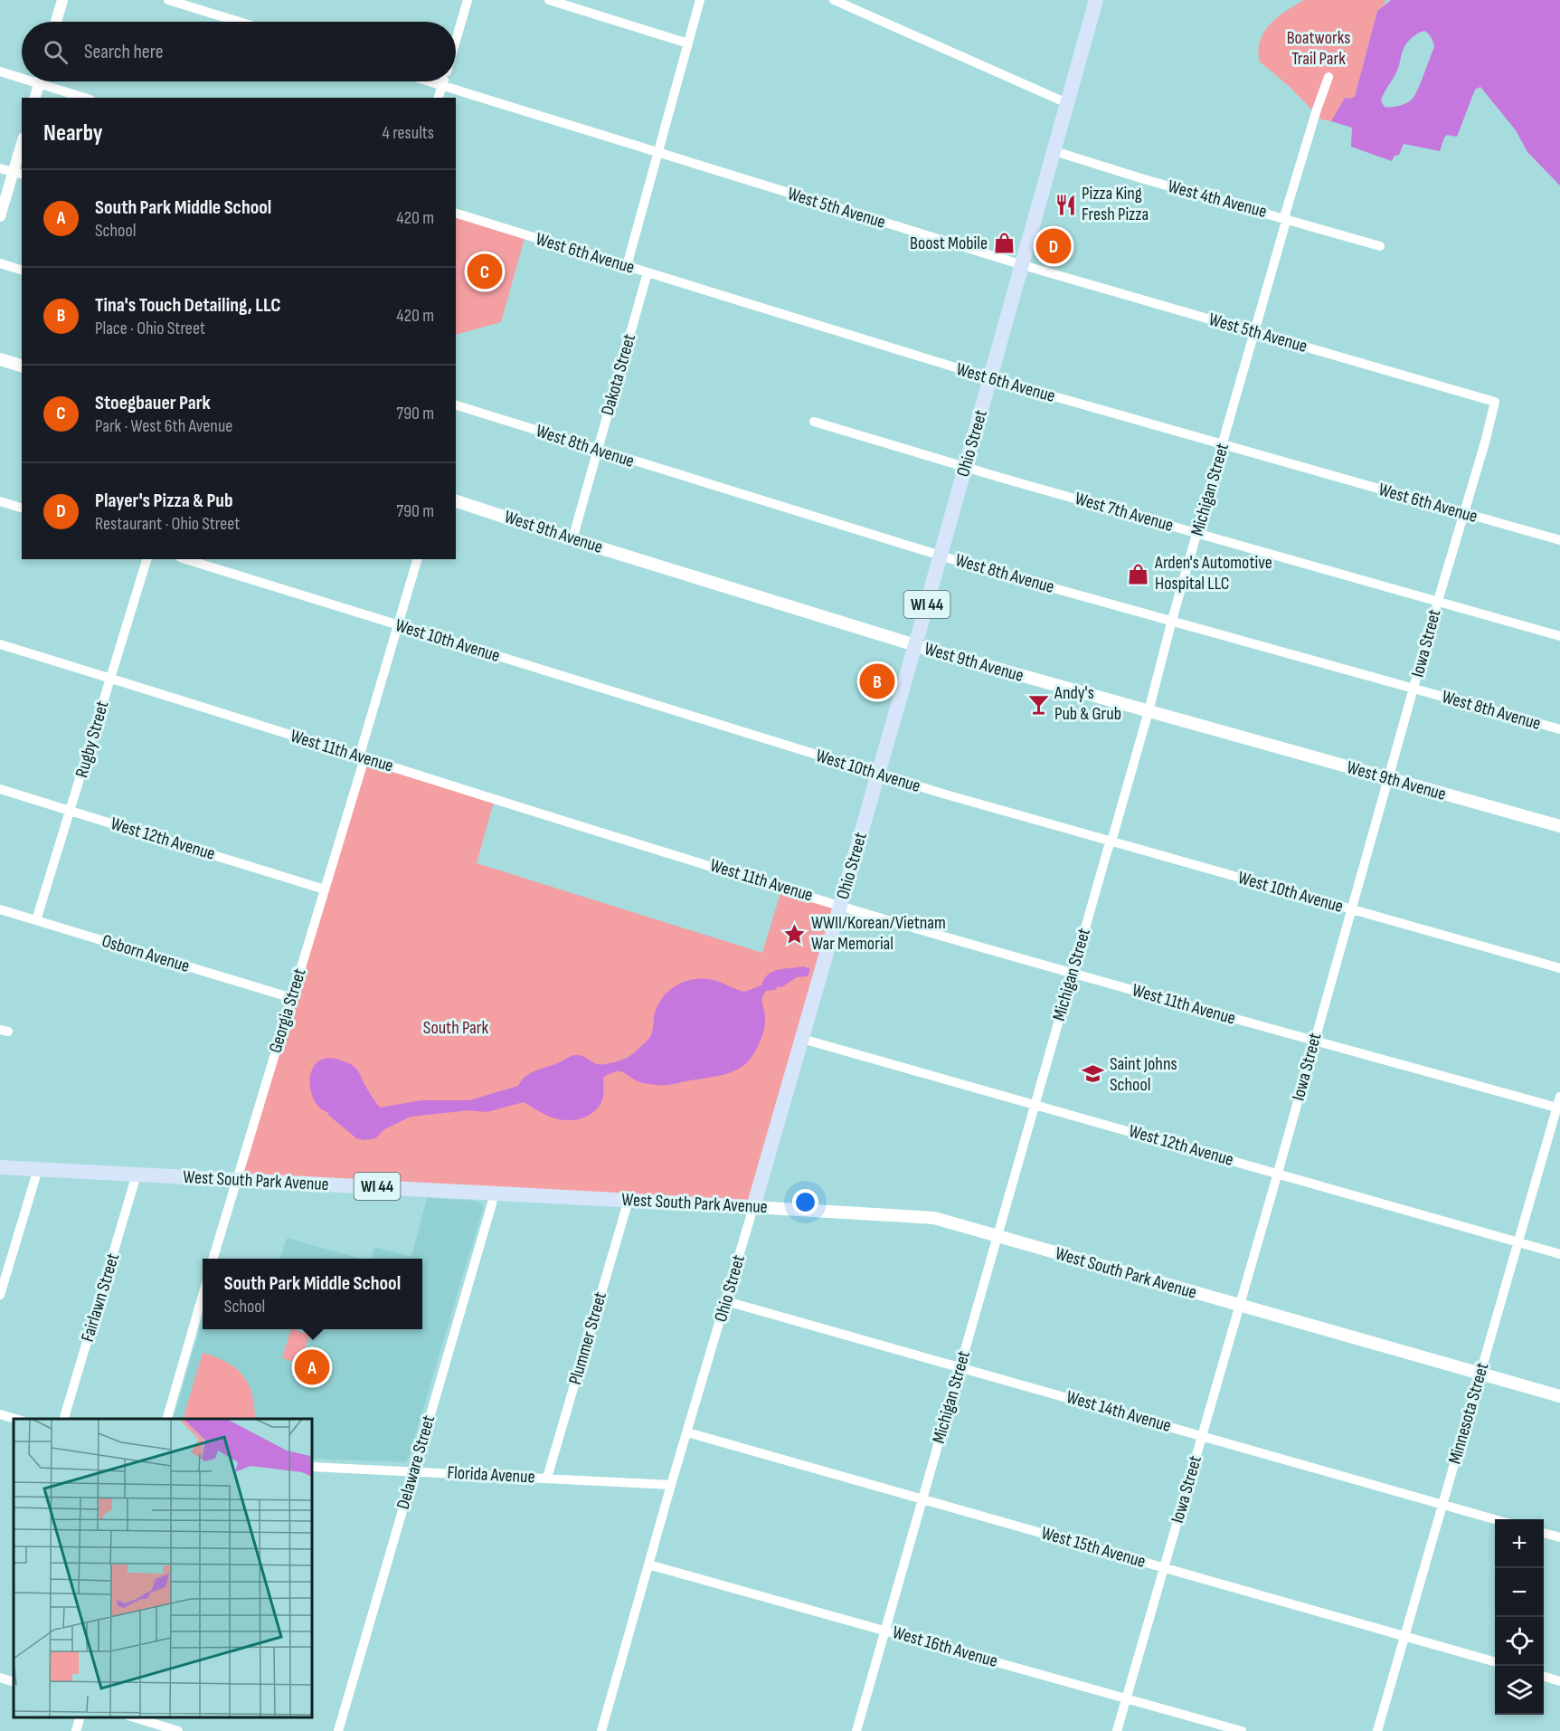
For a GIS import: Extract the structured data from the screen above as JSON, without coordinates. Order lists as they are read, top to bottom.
{
  "streets": {
    "main road": [
      "Ohio Street",
      "West 9th Avenue",
      "WI 44",
      "West South Park Avenue"
    ],
    "street": [
      "West 4th Avenue",
      "West 5th Avenue",
      "West 6th Avenue",
      "Dakota Street",
      "West 8th Avenue",
      "Michigan Street",
      "West 7th Avenue",
      "West 10th Avenue",
      "Iowa Street",
      "Rugby Street",
      "West 11th Avenue",
      "West 12th Avenue",
      "Osborn Avenue",
      "Georgia Street",
      "Fairlawn Street",
      "Plummer Street",
      "West 14th Avenue",
      "Minnesota Street",
      "Delaware Street",
      "Florida Avenue",
      "West 15th Avenue",
      "West 16th Avenue"
    ]
  },
  "crossings": [
    ["West 4th Avenue", "Ohio Street"],
    ["West 4th Avenue", "Michigan Street"],
    ["West 5th Avenue", "Ohio Street"],
    ["West 5th Avenue", "Michigan Street"],
    ["West 5th Avenue", "Iowa Street"],
    ["West 6th Avenue", "Dakota Street"],
    ["West 6th Avenue", "Ohio Street"],
    ["West 6th Avenue", "Michigan Street"],
    ["West 6th Avenue", "Iowa Street"],
    ["Dakota Street", "West 8th Avenue"],
    ["Dakota Street", "West 9th Avenue"],
    ["Ohio Street", "West 8th Avenue"],
    ["Ohio Street", "West 7th Avenue"],
    ["Ohio Street", "West 9th Avenue"],
    ["Ohio Street", "West 10th Avenue"],
    ["Ohio Street", "West 11th Avenue"],
    ["Ohio Street", "West 12th Avenue"],
    ["Ohio Street", "West South Park Avenue"],
    ["Ohio Street", "West 14th Avenue"],
    ["Ohio Street", "Florida Avenue"],
    ["Ohio Street", "West 15th Avenue"],
    ["Ohio Street", "West 16th Avenue"],
    ["West 8th Avenue", "Michigan Street"],
    ["West 8th Avenue", "Iowa Street"],
    ["Michigan Street", "West 7th Avenue"],
    ["Michigan Street", "West 9th Avenue"],
    ["Michigan Street", "West 10th Avenue"],
    ["Michigan Street", "West 11th Avenue"],
    ["Michigan Street", "West 12th Avenue"],
    ["Michigan Street", "West South Park Avenue"],
    ["Michigan Street", "West 14th Avenue"],
    ["Michigan Street", "West 15th Avenue"],
    ["Michigan Street", "West 16th Avenue"],
    ["West 7th Avenue", "Iowa Street"],
    ["West 9th Avenue", "Iowa Street"],
    ["West 10th Avenue", "Iowa Street"],
    ["West 10th Avenue", "Georgia Street"],
    ["Iowa Street", "West 11th Avenue"],
    ["Iowa Street", "West 12th Avenue"],
    ["Iowa Street", "West South Park Avenue"],
    ["Iowa Street", "West 14th Avenue"],
    ["Iowa Street", "West 15th Avenue"],
    ["Iowa Street", "West 16th Avenue"],
    ["Rugby Street", "West 11th Avenue"],
    ["Rugby Street", "West 12th Avenue"],
    ["Rugby Street", "Osborn Avenue"],
    ["West 11th Avenue", "Georgia Street"],
    ["West 11th Avenue", "Minnesota Street"],
    ["West 12th Avenue", "Georgia Street"],
    ["West 12th Avenue", "Minnesota Street"],
    ["Osborn Avenue", "Georgia Street"],
    ["Georgia Street", "West South Park Avenue"],
    ["West South Park Avenue", "Fairlawn Street"],
    ["West South Park Avenue", "Plummer Street"],
    ["West South Park Avenue", "Minnesota Street"],
    ["West South Park Avenue", "Delaware Street"],
    ["Plummer Street", "Florida Avenue"],
    ["West 14th Avenue", "Minnesota Street"],
    ["Minnesota Street", "West 15th Avenue"],
    ["Delaware Street", "Florida Avenue"]
  ],
  "parks": ["Boatworks Trail Park", "South Park"],
  "places": {
    "restaurant": ["Pizza King Fresh Pizza"],
    "shop": ["Boost Mobile", "Arden's Automotive Hospital LLC"],
    "bar": ["Andy's Pub & Grub"],
    "place": ["WWII/Korean/Vietnam War Memorial"],
    "school or university": ["Saint Johns School"]
  },
  "page": {
    "search": "Search here",
    "heading": ["Nearby", "4 results"],
    "list": [
      {
        "mark": "A",
        "name": "South Park Middle School",
        "note": "School",
        "value": "420 m"
      },
      {
        "mark": "B",
        "name": "Tina's Touch Detailing, LLC",
        "note": "Place · Ohio Street",
        "value": "420 m"
      },
      {
        "mark": "C",
        "name": "Stoegbauer Park",
        "note": "Park · West 6th Avenue",
        "value": "790 m"
      },
      {
        "mark": "D",
        "name": "Player's Pizza & Pub",
        "note": "Restaurant · Ohio Street",
        "value": "790 m"
      }
    ],
    "pins": [
      "D",
      "C",
      "B",
      "A"
    ],
    "popup": ["South Park Middle School", "School"],
    "map_buttons": ["+", "−"]
  }
}
